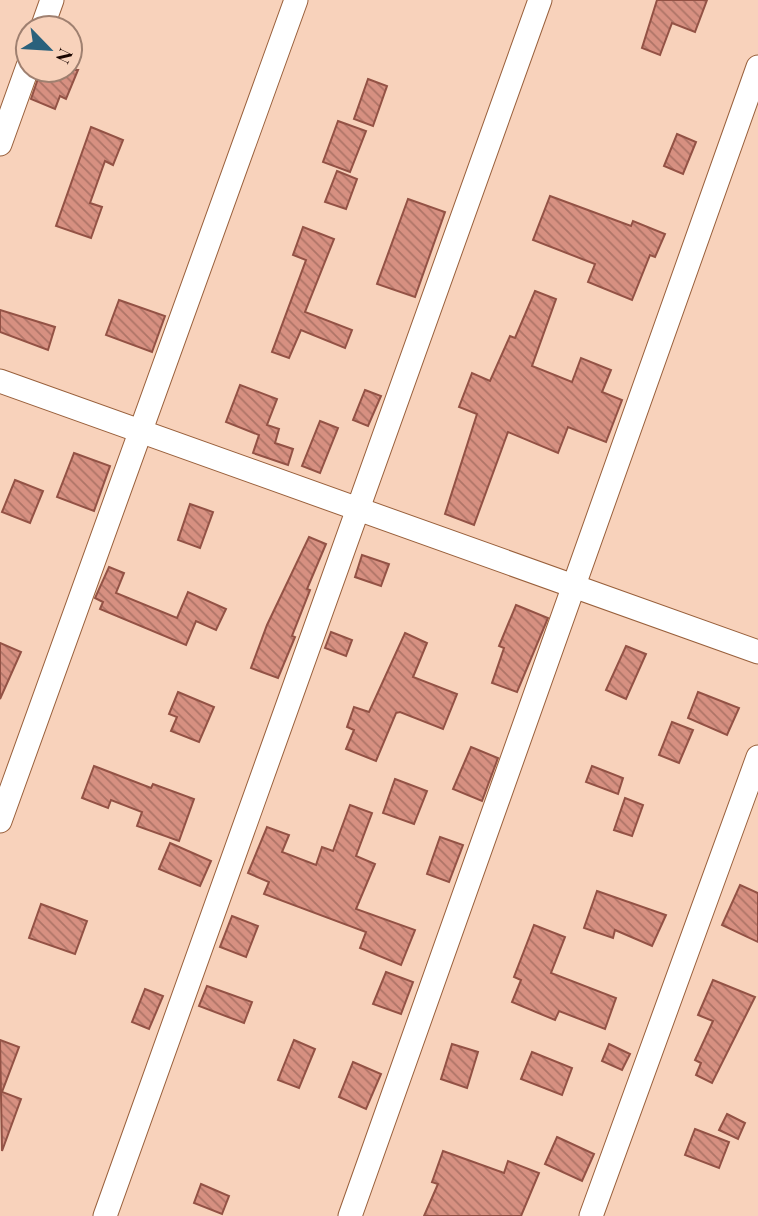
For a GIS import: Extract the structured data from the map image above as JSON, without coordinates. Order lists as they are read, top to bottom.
{
  "north": "bottom right"
}
